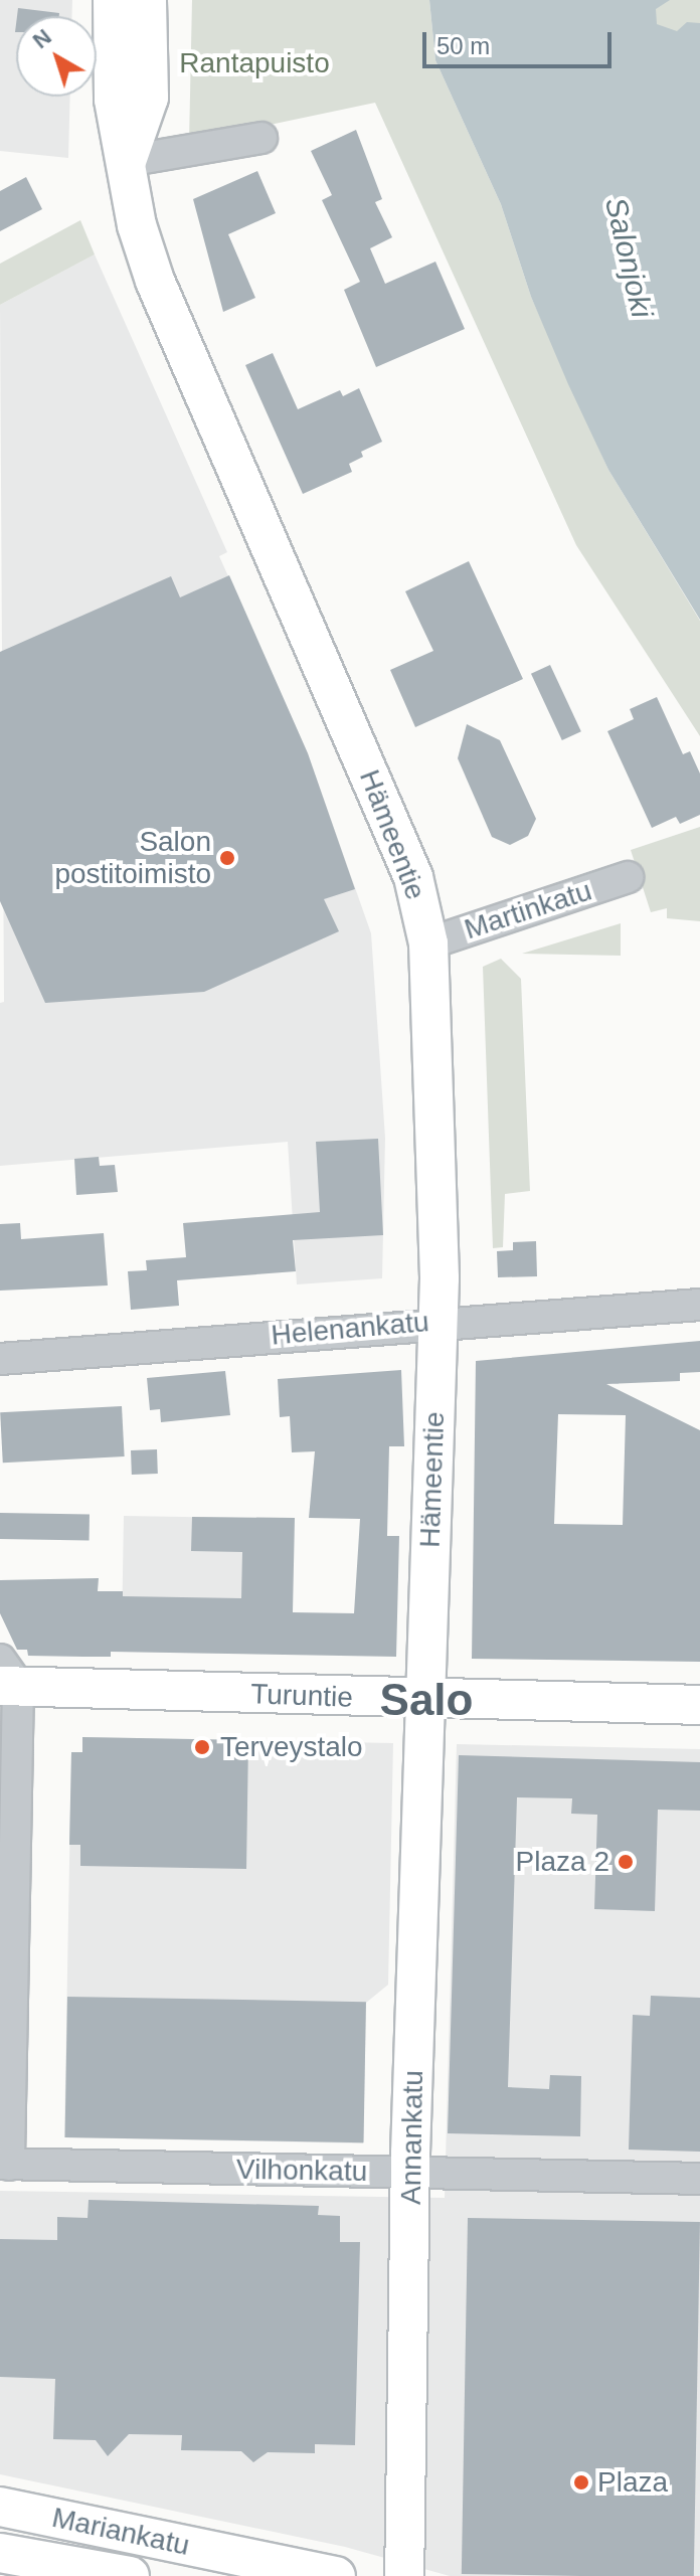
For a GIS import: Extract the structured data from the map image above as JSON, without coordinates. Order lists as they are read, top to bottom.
{
  "streets": {
    "main road": [
      "Hämeentie",
      "Turuntie",
      "Annankatu",
      "Mariankatu"
    ],
    "street": ["Martinkatu", "Helenankatu", "Vilhonkatu"]
  },
  "crossings": [
    ["Hämeentie", "Martinkatu"],
    ["Hämeentie", "Helenankatu"],
    ["Hämeentie", "Turuntie"],
    ["Hämeentie", "Annankatu"],
    ["Turuntie", "Annankatu"],
    ["Annankatu", "Vilhonkatu"]
  ],
  "districts": ["Salo"],
  "water": ["Salonjoki"],
  "parks": ["Rantapuisto"],
  "places": [
    "Salon postitoimisto",
    "Terveystalo",
    "Plaza 2",
    "Plaza"
  ],
  "scale_bar": "50 m",
  "north": "top left"
}
